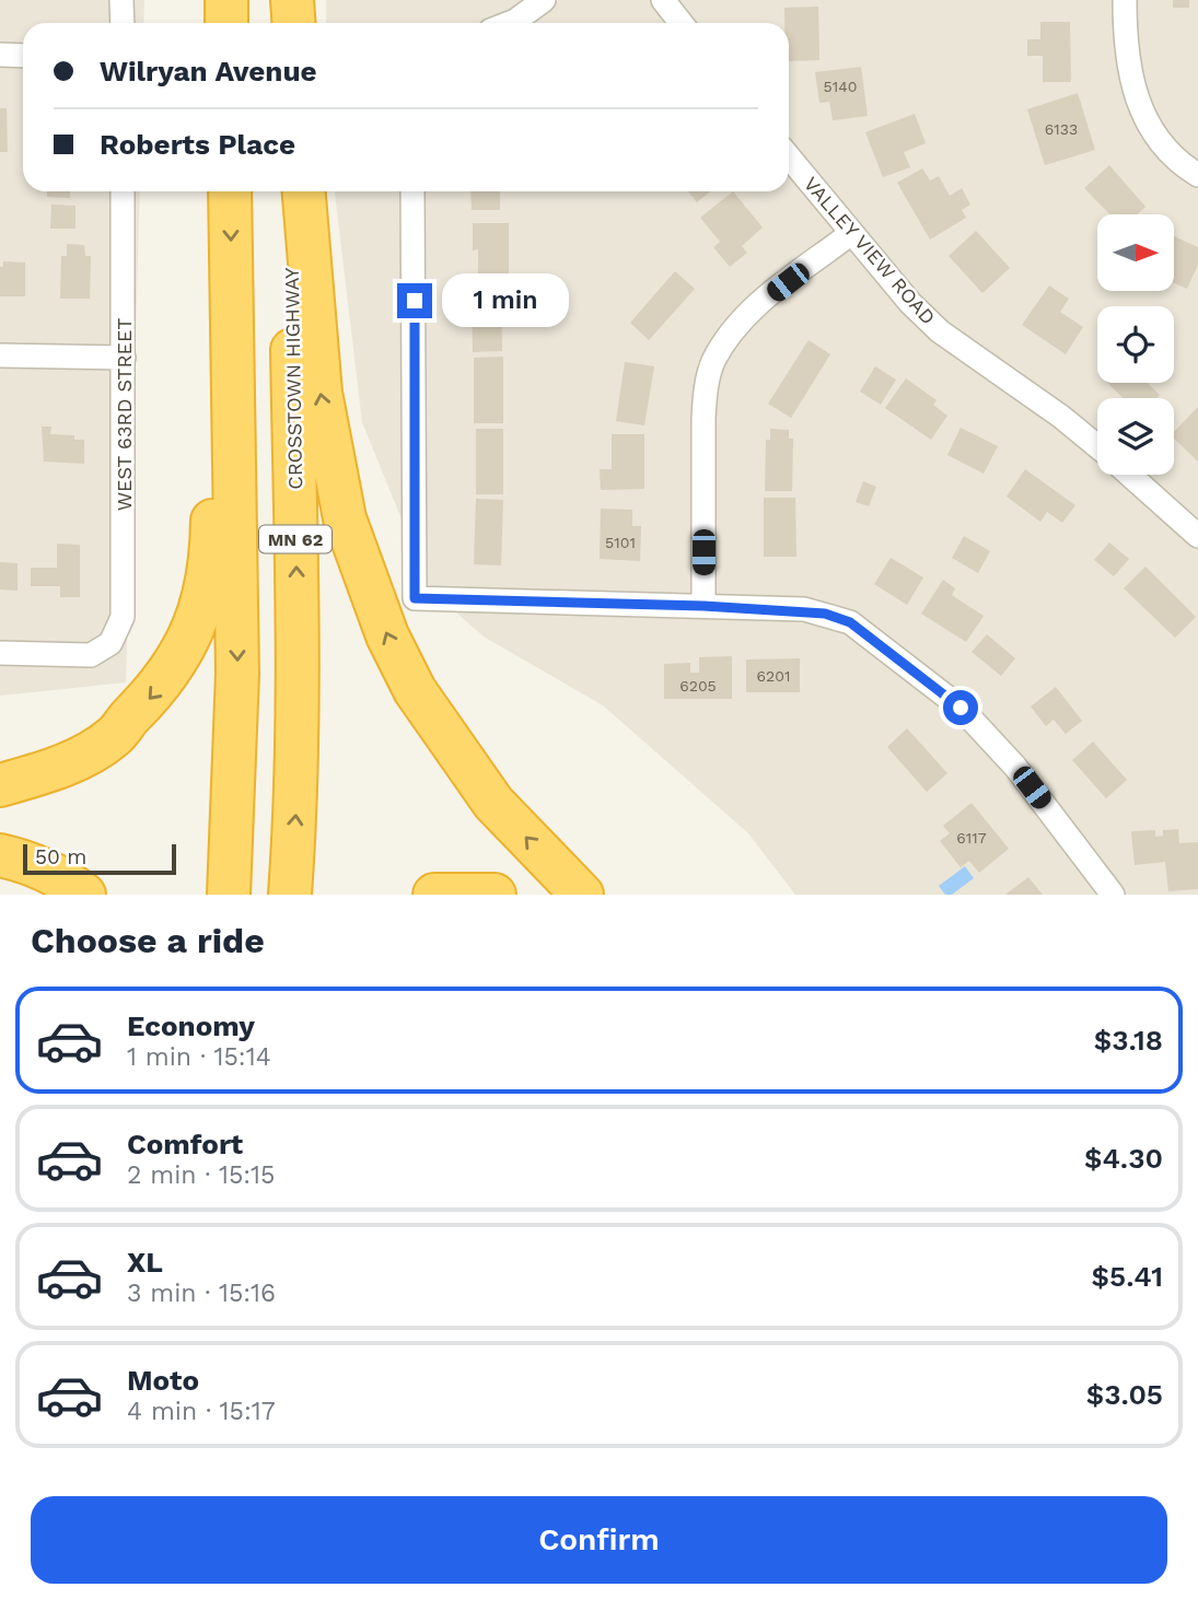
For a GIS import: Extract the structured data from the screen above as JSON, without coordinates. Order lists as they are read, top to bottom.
{
  "streets": {
    "highway": ["CROSSTOWN HIGHWAY", "MN 62"],
    "street": ["VALLEY VIEW ROAD", "WEST 63RD STREET"]
  },
  "house_numbers": [
    "5140",
    "6133",
    "5101",
    "6201",
    "6205",
    "6117"
  ],
  "scale_bar": "50 m",
  "north": "right",
  "page": {
    "banner": ["Wilryan Avenue", "Roberts Place"],
    "bubble": "1 min",
    "scale": "50 m",
    "heading": "Choose a ride",
    "list": [
      {
        "name": "Economy",
        "note": "1 min · 15:14",
        "value": "$3.18"
      },
      {
        "name": "Comfort",
        "note": "2 min · 15:15",
        "value": "$4.30"
      },
      {
        "name": "XL",
        "note": "3 min · 15:16",
        "value": "$5.41"
      },
      {
        "name": "Moto",
        "note": "4 min · 15:17",
        "value": "$3.05"
      }
    ],
    "buttons": "Confirm"
  }
}
